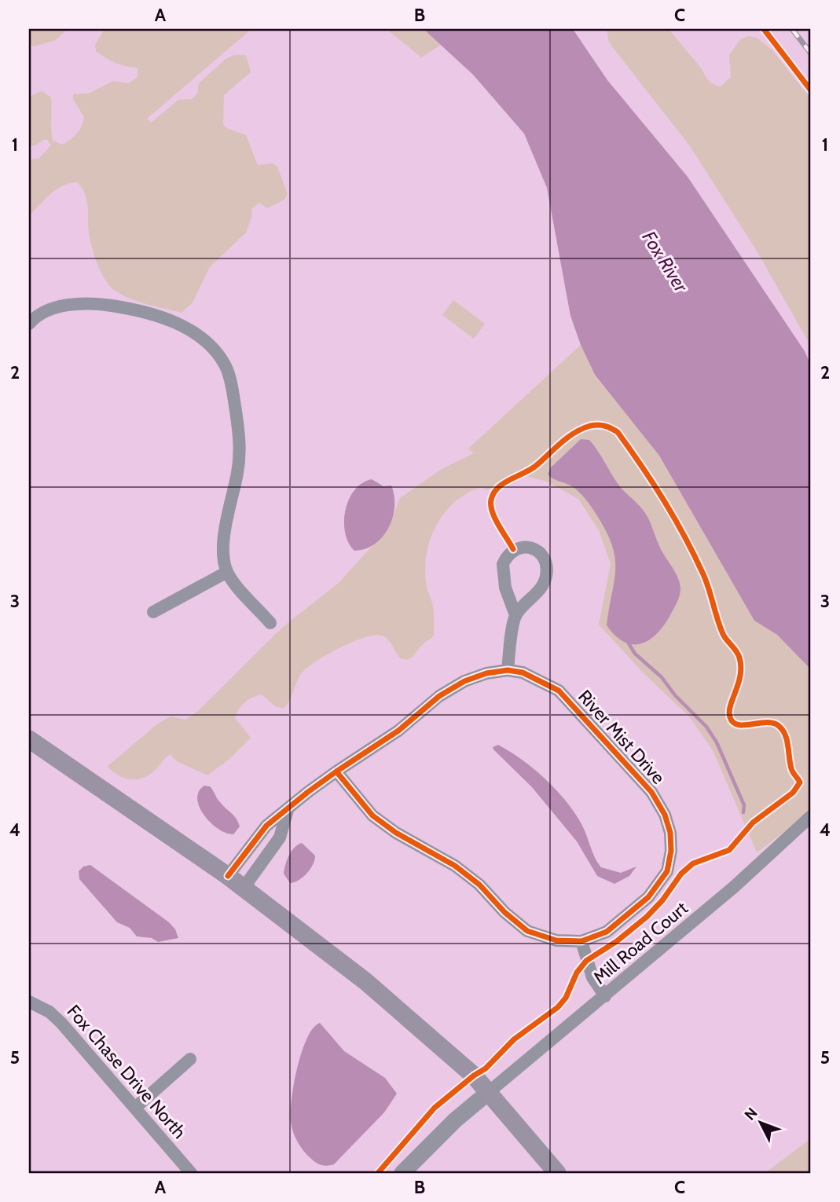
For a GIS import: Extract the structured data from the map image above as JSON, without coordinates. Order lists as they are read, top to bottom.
{
  "streets": {
    "street": ["River Mist Drive", "Mill Road Court", "Fox Chase Drive North"]
  },
  "water": ["Fox River"],
  "north": "top left",
  "grid": {
    "columns": ["A", "B", "C"],
    "rows": [
      "1",
      "2",
      "3",
      "4",
      "5"
    ]
  }
}
